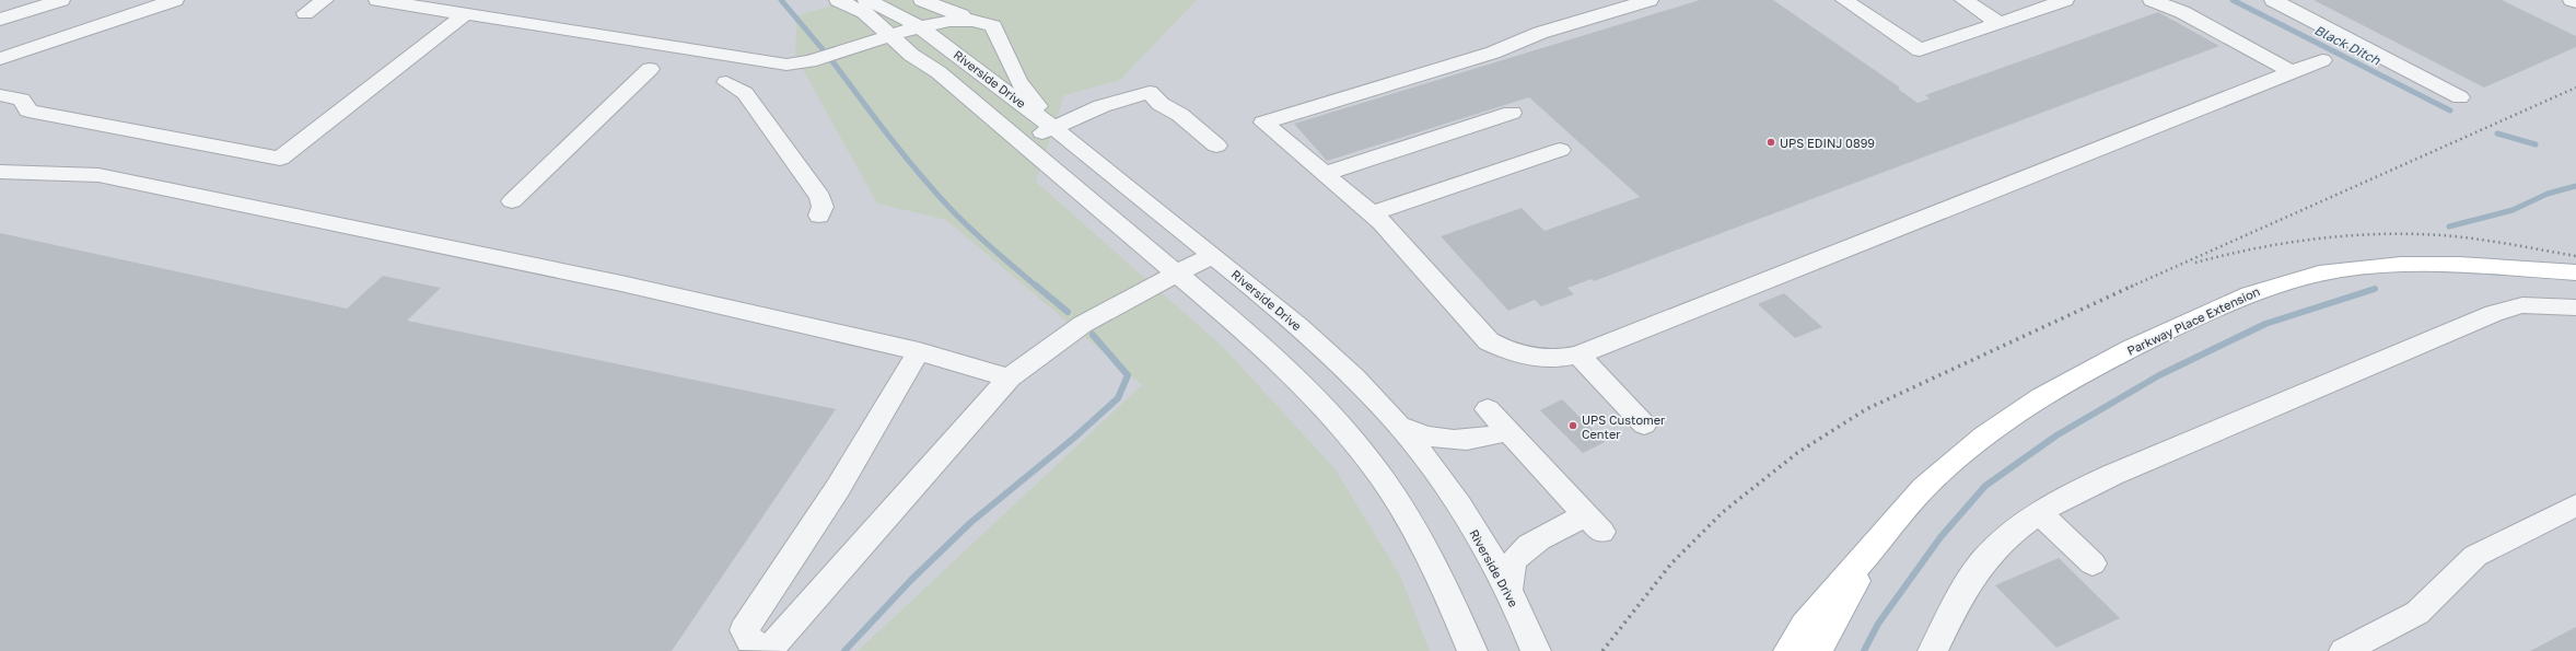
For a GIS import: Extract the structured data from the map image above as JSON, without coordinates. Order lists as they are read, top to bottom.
{
  "streets": {
    "main road": ["Parkway Place Extension"],
    "street": ["Riverside Drive"]
  },
  "water": ["Black Ditch"],
  "places": ["UPS EDINJ 0899", "UPS Customer Center"]
}
